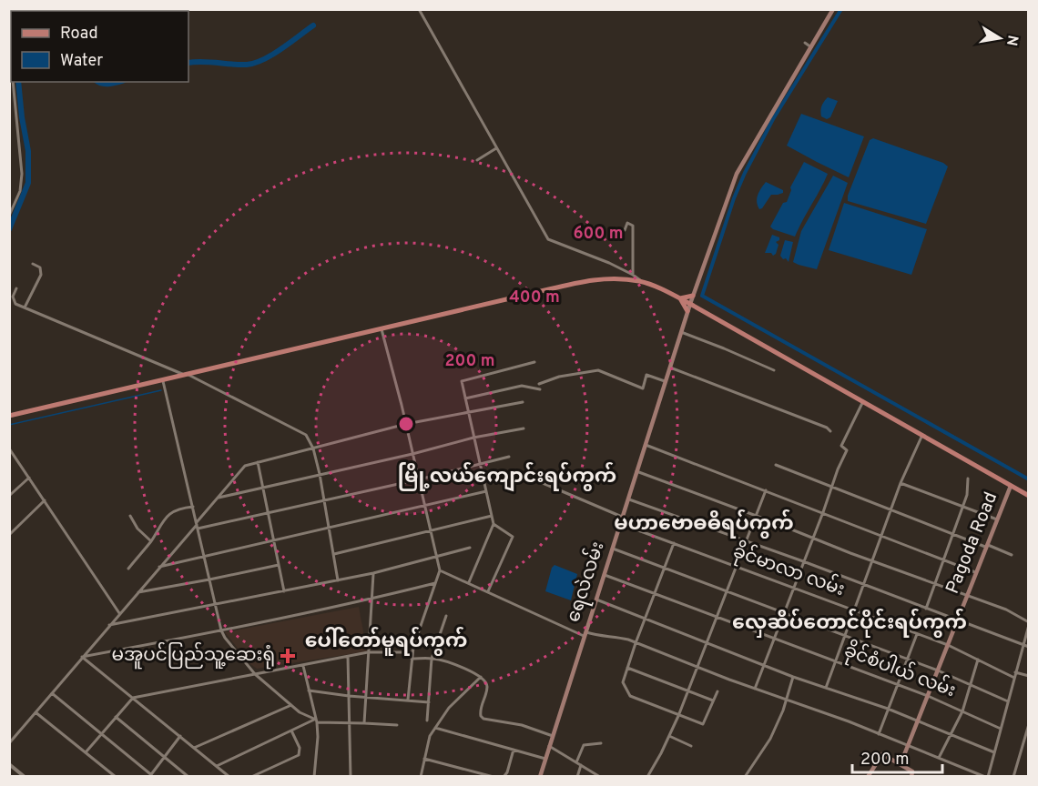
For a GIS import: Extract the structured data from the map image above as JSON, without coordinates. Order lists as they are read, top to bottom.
{
  "streets": {
    "main road": ["Pagoda Road", "ရေလဲလမ်း"],
    "street": ["ခိုင်မာလာ လမ်း", "ခိုင်စံပါယ် လမ်း"]
  },
  "crossings": [
    ["Pagoda Road", "ခိုင်မာလာ လမ်း"],
    ["Pagoda Road", "ခိုင်စံပါယ် လမ်း"],
    ["ခိုင်မာလာ လမ်း", "ရေလဲလမ်း"],
    ["ရေလဲလမ်း", "ခိုင်စံပါယ် လမ်း"]
  ],
  "districts": [
    "မြို့လယ်ကျောင်းရပ်ကွက်",
    "မဟာဗောဓဓိရပ်ကွက်",
    "လှေဆိပ်တောင်ပိုင်းရပ်ကွက်",
    "ပေါ်တော်မူရပ်ကွက်"
  ],
  "places": {
    "health": ["မအူပင်ပြည်သူ့ဆေးရုံ"]
  },
  "legend": ["Road", "Water"],
  "scale_bar": "200 m",
  "north": "right",
  "rings": ["600 m", "400 m", "200 m"]
}
